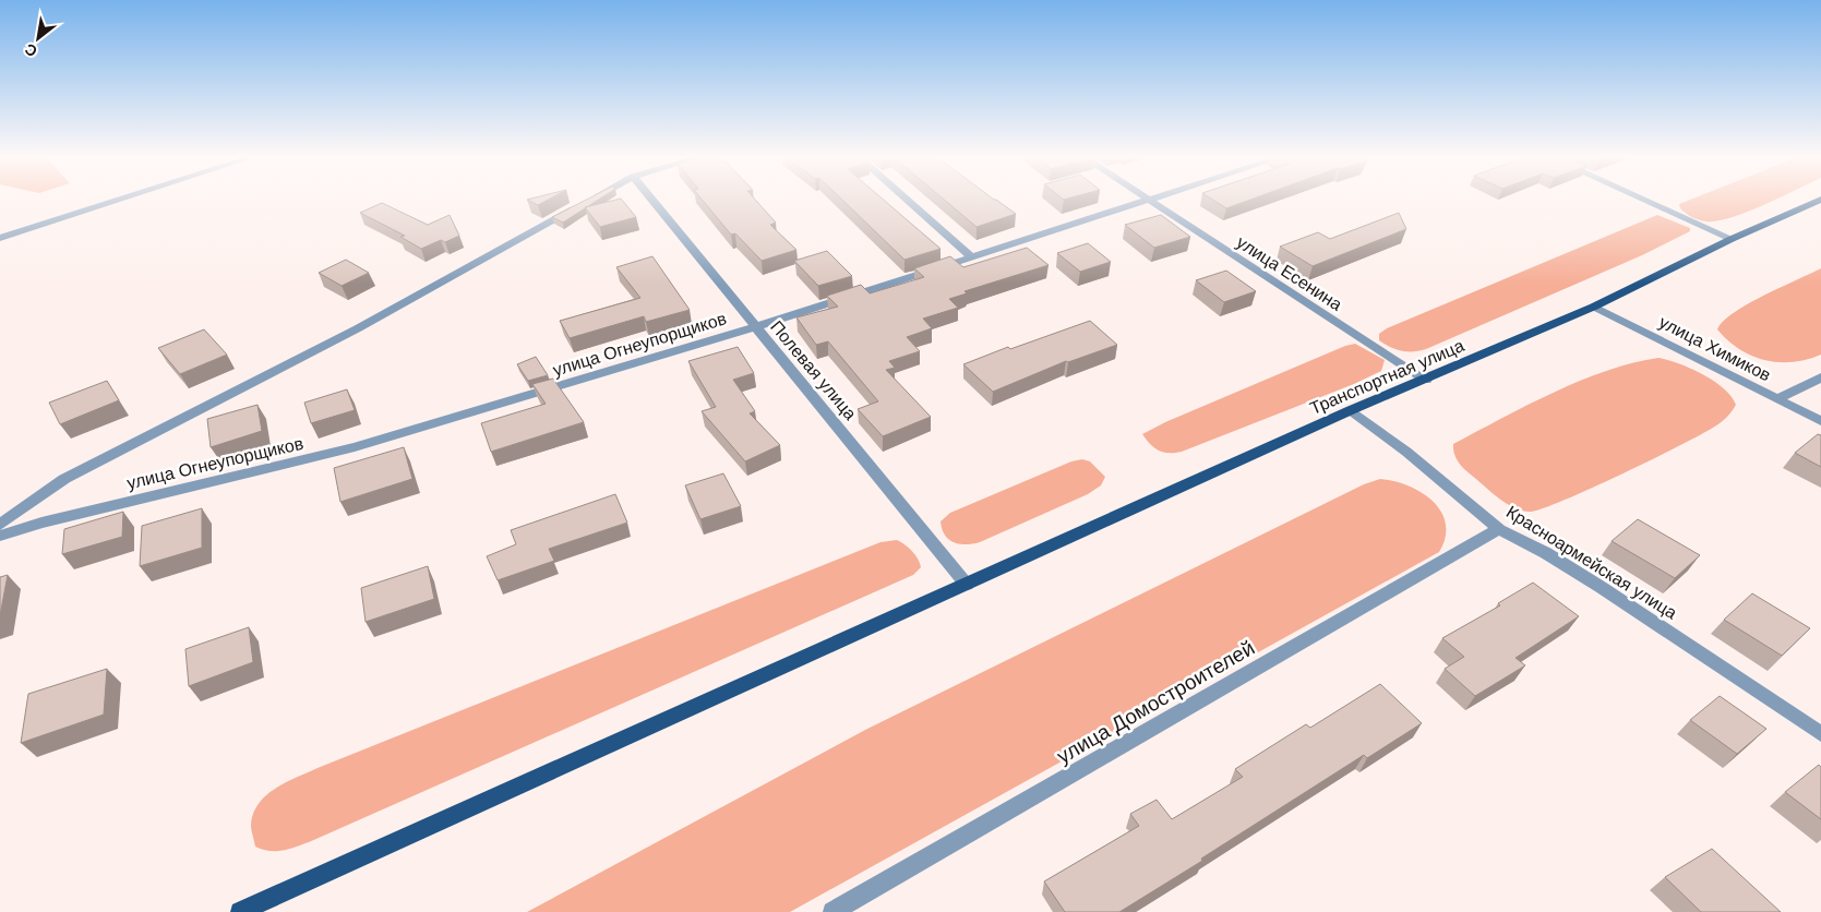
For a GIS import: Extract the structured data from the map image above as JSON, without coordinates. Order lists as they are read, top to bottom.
{
  "streets": {
    "main road": ["Транспортная улица"],
    "street": [
      "улица Есенина",
      "улица Огнеупорщиков",
      "улица Химиков",
      "Полевая улица",
      "Красноармейская улица",
      "улица Домостроителей"
    ]
  },
  "crossings": [
    ["улица Есенина", "улица Огнеупорщиков"],
    ["улица Есенина", "Транспортная улица"],
    ["улица Огнеупорщиков", "Полевая улица"],
    ["улица Химиков", "Транспортная улица"],
    ["Полевая улица", "Транспортная улица"],
    ["Транспортная улица", "Красноармейская улица"],
    ["Красноармейская улица", "улица Домостроителей"]
  ],
  "north": "bottom left"
}
